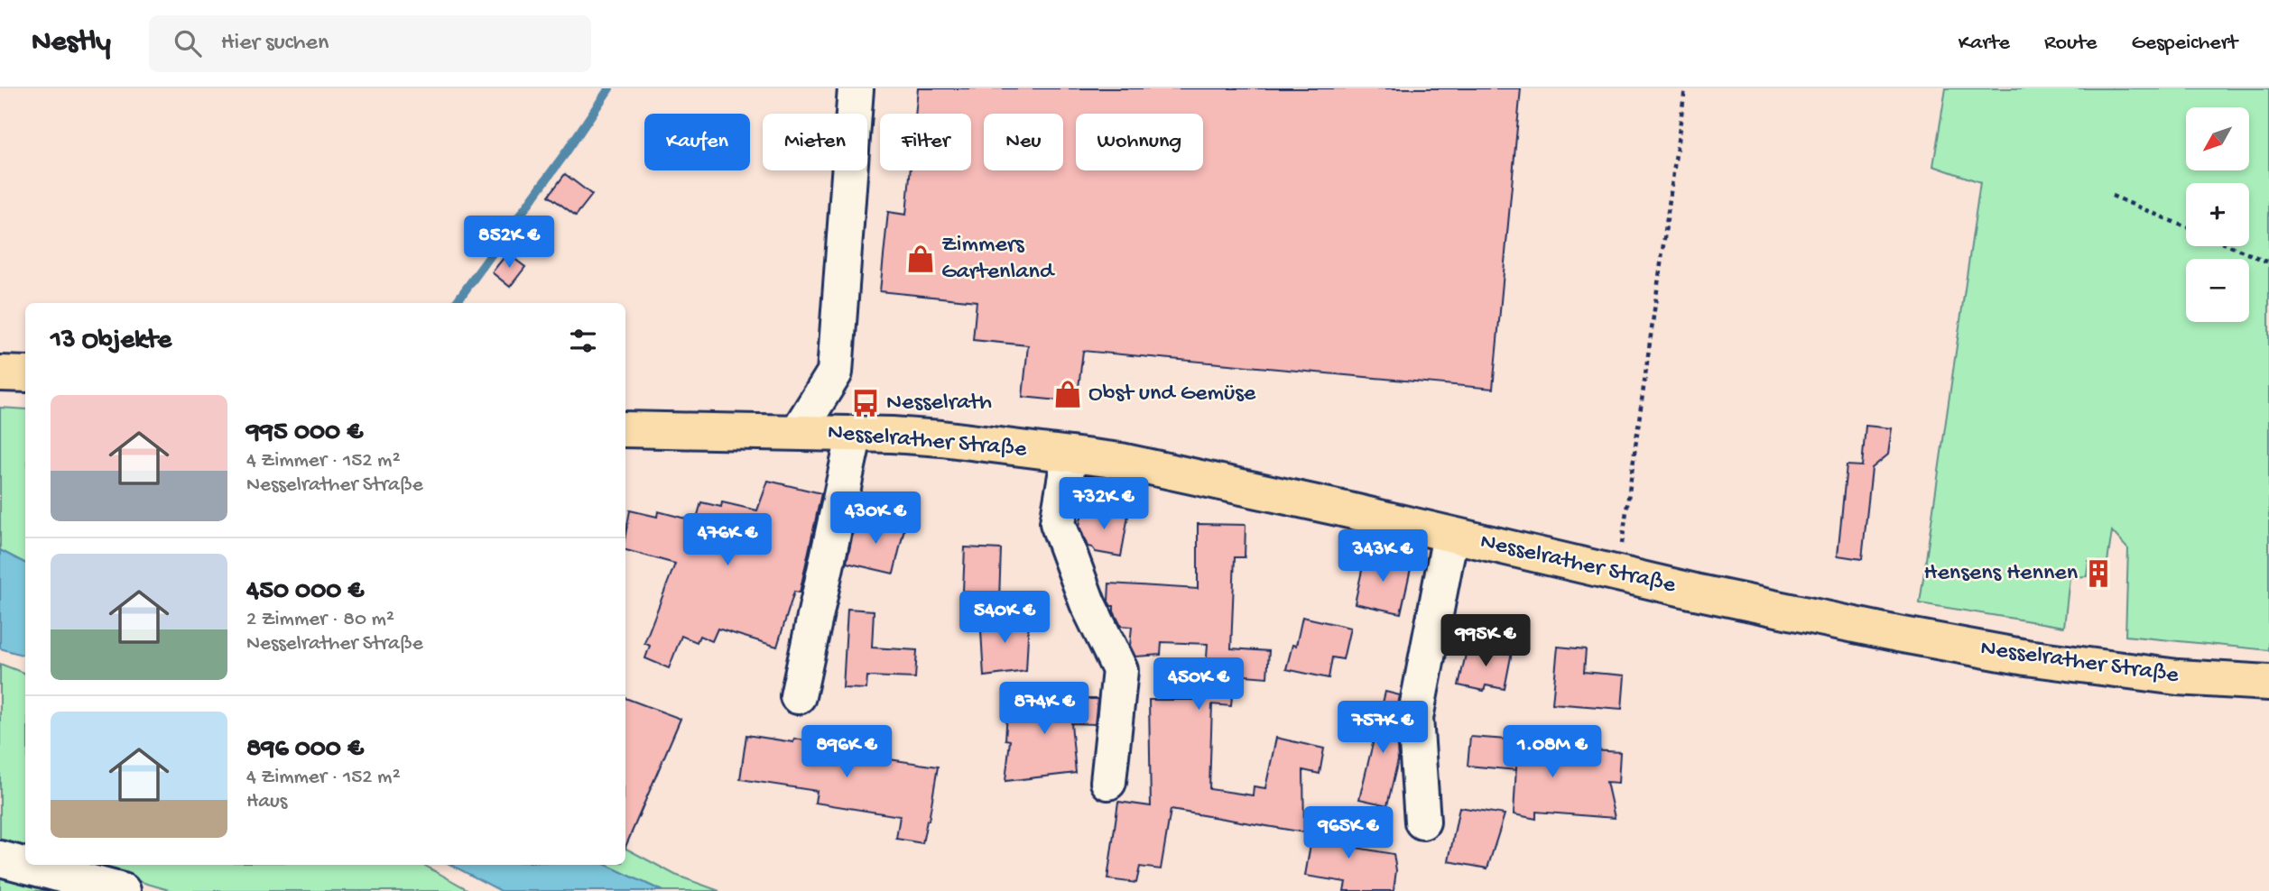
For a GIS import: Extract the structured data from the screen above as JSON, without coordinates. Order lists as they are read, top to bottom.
{
  "streets": {
    "main road": ["Nesselrather Straße"]
  },
  "places": {
    "shop": ["Zimmers Gartenland", "Obst und Gemüse"],
    "bus stop": ["Nesselrath"],
    "building": ["Hensens Hennen"]
  },
  "north": "bottom left",
  "page": {
    "header": "Nestly",
    "search": "Hier suchen",
    "nav": ["Karte", "Route", "Gespeichert"],
    "map_buttons": ["+", "−"],
    "chip": [
      "Kaufen",
      "Mieten",
      "Filter",
      "Neu",
      "Wohnung"
    ],
    "price": [
      "852K €",
      "732K €",
      "430K €",
      "476K €",
      "343K €",
      "540K €",
      "995K €",
      "450K €",
      "874K €",
      "757K €",
      "896K €",
      "1.08M €",
      "965K €"
    ],
    "heading": "13 Objekte",
    "list": [
      {
        "name": "995 000 €",
        "note": "4 Zimmer · 152 m² · Nesselrather Straße"
      },
      {
        "name": "450 000 €",
        "note": "2 Zimmer · 80 m² · Nesselrather Straße"
      },
      {
        "name": "896 000 €",
        "note": "4 Zimmer · 152 m² · Haus"
      }
    ]
  }
}
